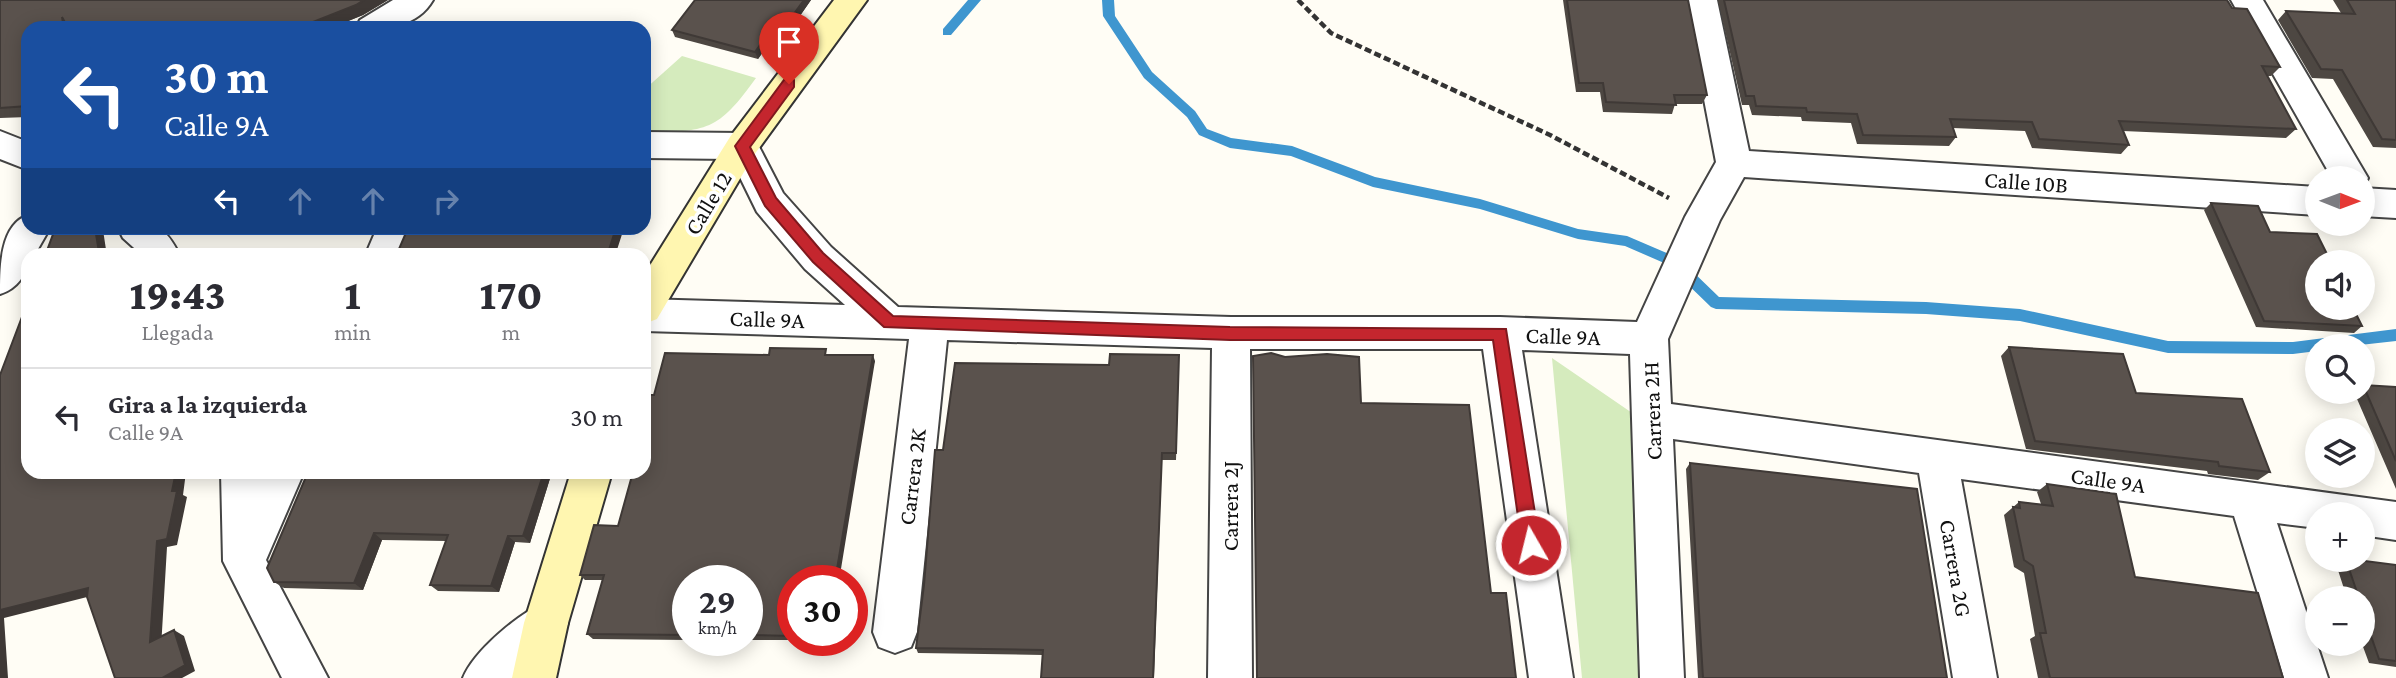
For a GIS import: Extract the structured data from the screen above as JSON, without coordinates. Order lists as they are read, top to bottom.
{
  "streets": {
    "main road": ["Calle 12"],
    "street": [
      "Calle 10B",
      "Calle 9A",
      "Carrera 2H",
      "Carrera 2K",
      "Carrera 2J",
      "Carrera 2G"
    ]
  },
  "crossings": [
    ["Calle 10B", "Carrera 2H"],
    ["Calle 9A", "Carrera 2H"],
    ["Calle 9A", "Carrera 2K"],
    ["Calle 9A", "Carrera 2J"],
    ["Calle 9A", "Carrera 2G"]
  ],
  "north": "right",
  "page": {
    "turn": ["30 m", "Calle 9A"],
    "map_buttons": ["+", "−"],
    "eta": [
      "19:43",
      "Llegada",
      "1",
      "min",
      "170",
      "m"
    ],
    "list": [
      {
        "name": "Gira a la izquierda",
        "note": "Calle 9A",
        "value": "30 m"
      }
    ],
    "speed": "29 km/h",
    "limit": "30"
  }
}
